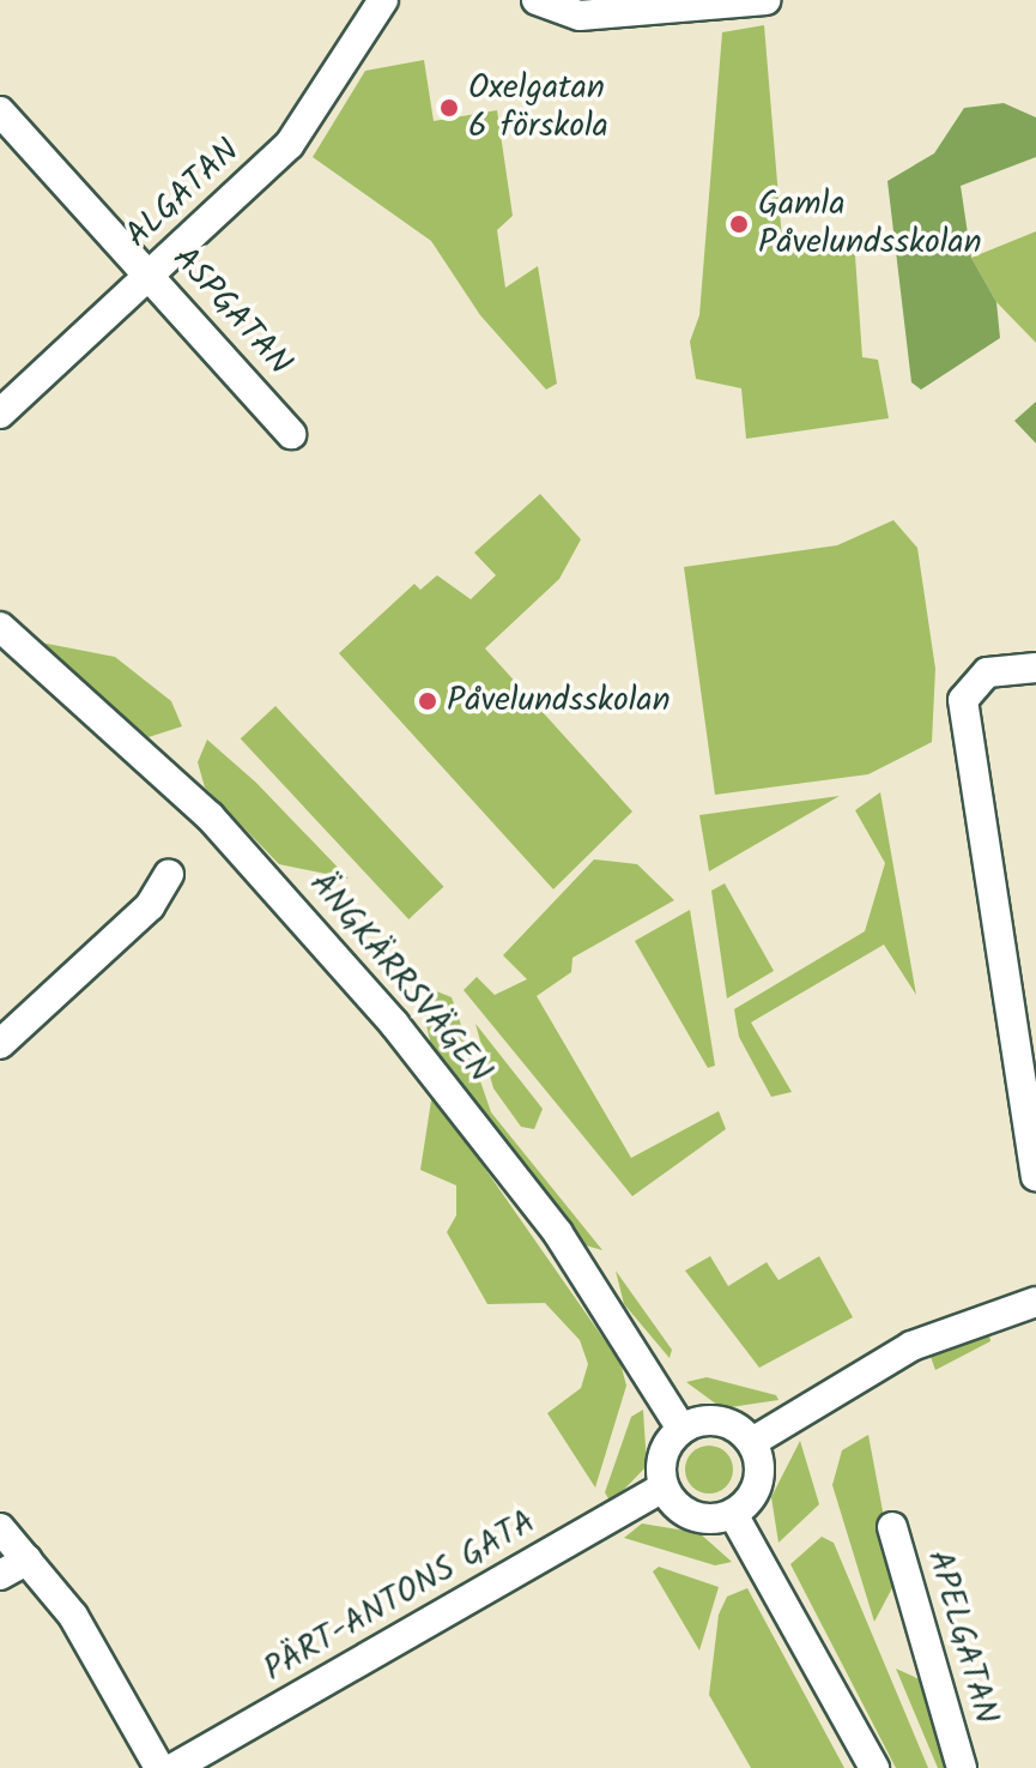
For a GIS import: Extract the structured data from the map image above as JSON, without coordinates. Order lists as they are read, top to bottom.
{
  "streets": {
    "street": [
      "ALGATAN",
      "ASPGATAN",
      "ÄNGKÄRRSVÄGEN",
      "PÄRT-ANTONS GATA",
      "APELGATAN"
    ]
  },
  "crossings": [
    ["ALGATAN", "ASPGATAN"],
    ["ÄNGKÄRRSVÄGEN", "PÄRT-ANTONS GATA"]
  ],
  "places": ["Oxelgatan 6 förskola", "Gamla Påvelundsskolan", "Påvelundsskolan"]
}
